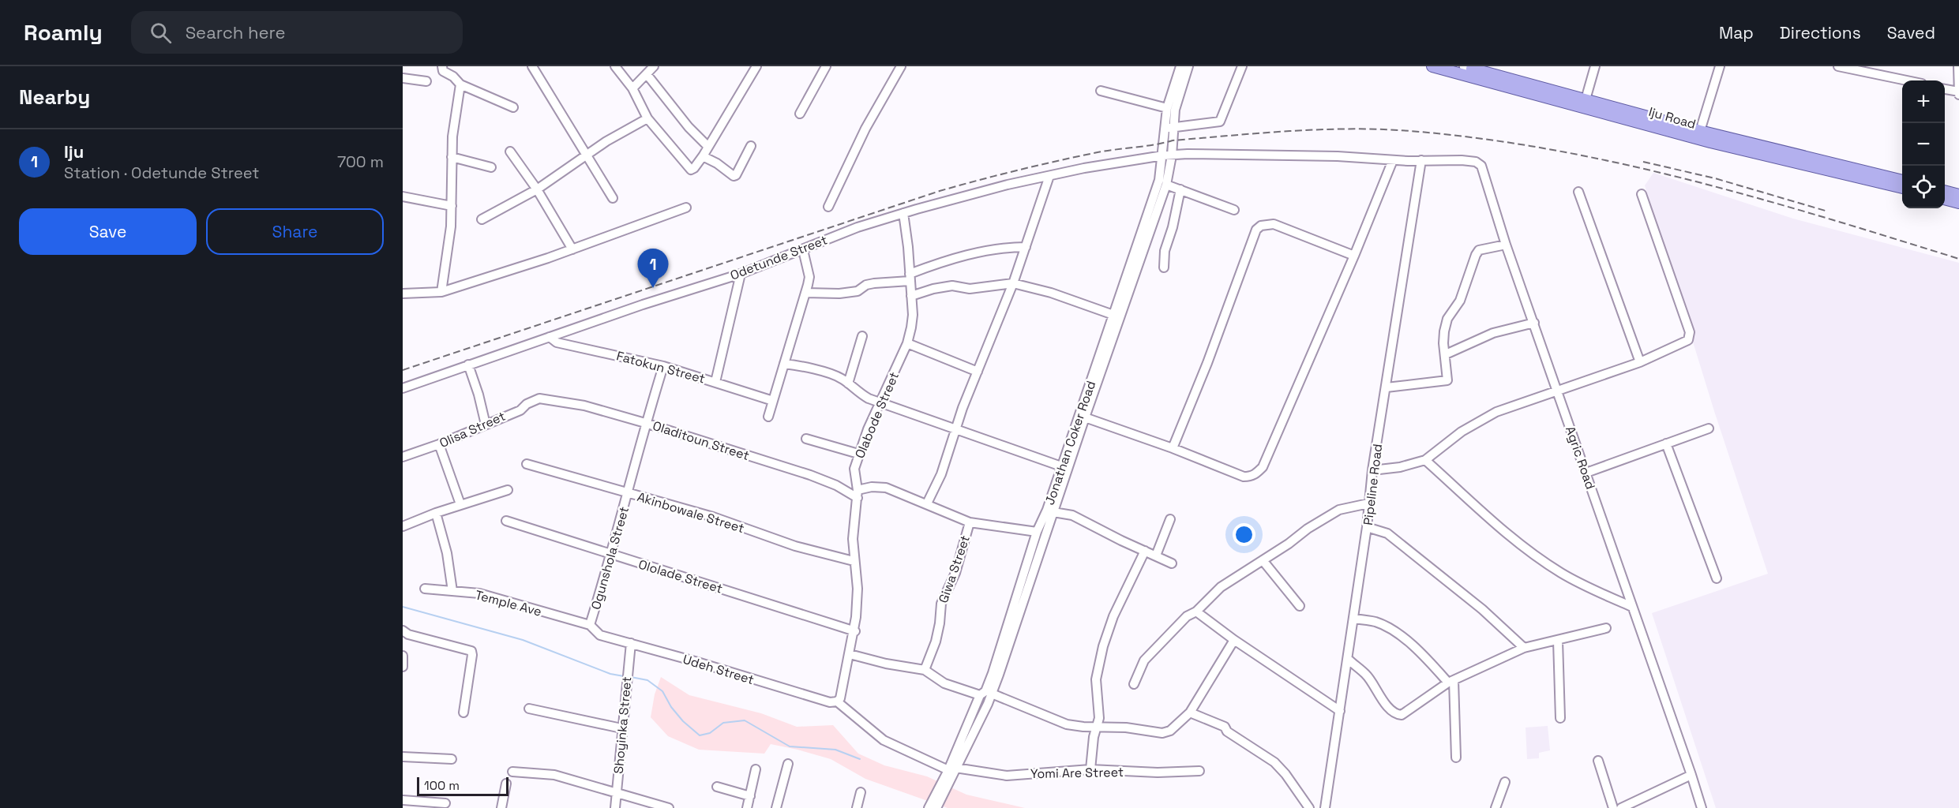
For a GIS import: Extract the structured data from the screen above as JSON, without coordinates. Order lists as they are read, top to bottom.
{
  "streets": {
    "main road": ["Iju Road"],
    "street": [
      "Odetunde Street",
      "Fatokun Street",
      "Olabode Street",
      "Olisa Street",
      "Oladitoun Street",
      "Jonathan Coker Road",
      "Agric Road",
      "Pipeline Road",
      "Akinbowale Street",
      "Ogunshola Street",
      "Giwa Street",
      "Ololade Street",
      "Temple Ave",
      "Udeh Street",
      "Shoyinka Street",
      "Yomi Are Street"
    ]
  },
  "crossings": [
    ["Odetunde Street", "Fatokun Street"],
    ["Odetunde Street", "Olabode Street"],
    ["Odetunde Street", "Jonathan Coker Road"],
    ["Odetunde Street", "Agric Road"],
    ["Odetunde Street", "Pipeline Road"],
    ["Fatokun Street", "Ogunshola Street"],
    ["Olabode Street", "Oladitoun Street"],
    ["Olabode Street", "Akinbowale Street"],
    ["Olabode Street", "Ololade Street"],
    ["Olabode Street", "Udeh Street"],
    ["Olabode Street", "Yomi Are Street"],
    ["Olisa Street", "Oladitoun Street"],
    ["Oladitoun Street", "Ogunshola Street"],
    ["Jonathan Coker Road", "Yomi Are Street"],
    ["Agric Road", "Pipeline Road"],
    ["Akinbowale Street", "Ogunshola Street"],
    ["Ogunshola Street", "Ololade Street"],
    ["Ogunshola Street", "Temple Ave"],
    ["Ogunshola Street", "Udeh Street"],
    ["Udeh Street", "Shoyinka Street"],
    ["Udeh Street", "Yomi Are Street"]
  ],
  "scale_bar": "100 m",
  "page": {
    "header": "Roamly",
    "search": "Search here",
    "nav": ["Map", "Directions", "Saved"],
    "heading": "Nearby",
    "map_buttons": ["+", "−"],
    "list": [
      {
        "mark": "1",
        "name": "Iju",
        "note": "Station · Odetunde Street",
        "value": "700 m"
      }
    ],
    "buttons": ["Save", "Share"],
    "pins": "1",
    "scale": "100 m"
  }
}
